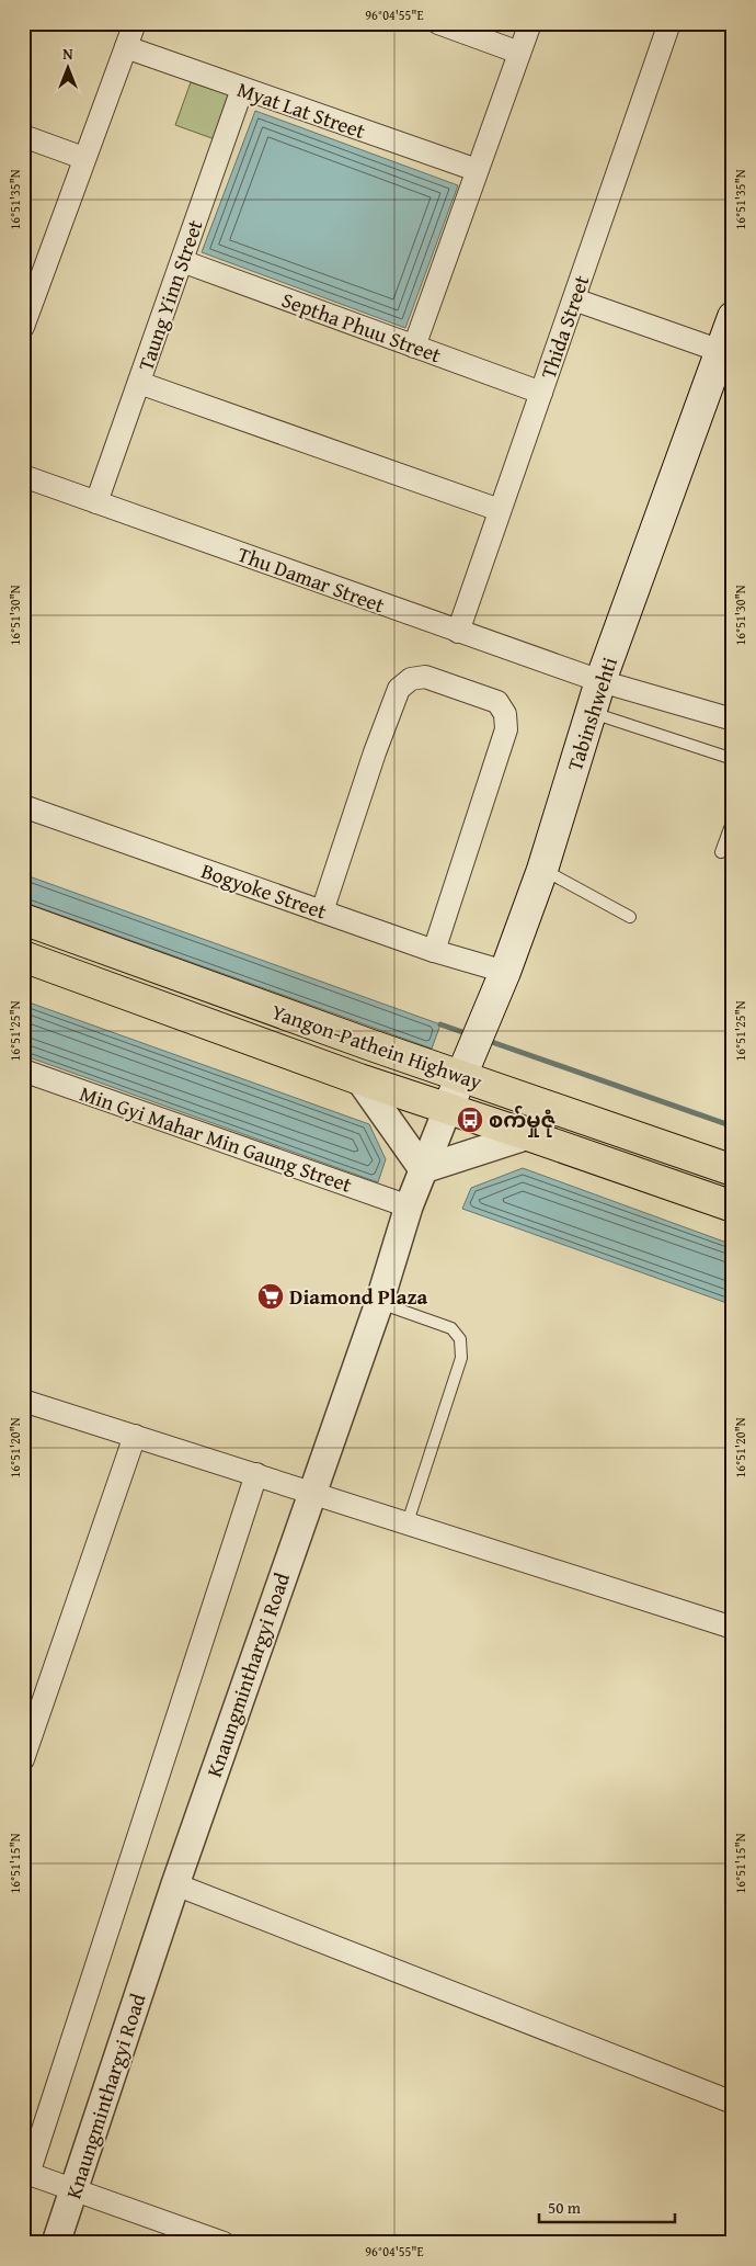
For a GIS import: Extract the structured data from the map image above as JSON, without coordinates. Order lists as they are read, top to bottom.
{
  "streets": {
    "main road": ["Tabinshwehti", "Yangon-Pathein Highway"],
    "street": [
      "Myat Lat Street",
      "Taung Yinn Street",
      "Septha Phuu Street",
      "Thida Street",
      "Thu Damar Street",
      "Bogyoke Street",
      "Min Gyi Mahar Min Gaung Street",
      "Knaungminthargyi Road"
    ]
  },
  "crossings": [
    ["Myat Lat Street", "Taung Yinn Street"],
    ["Taung Yinn Street", "Septha Phuu Street"],
    ["Taung Yinn Street", "Thu Damar Street"],
    ["Septha Phuu Street", "Thida Street"],
    ["Thida Street", "Thu Damar Street"],
    ["Thu Damar Street", "Tabinshwehti"],
    ["Tabinshwehti", "Bogyoke Street"],
    ["Tabinshwehti", "Yangon-Pathein Highway"],
    ["Tabinshwehti", "Knaungminthargyi Road"],
    ["Yangon-Pathein Highway", "Knaungminthargyi Road"],
    ["Min Gyi Mahar Min Gaung Street", "Knaungminthargyi Road"]
  ],
  "places": {
    "bus stop": ["စက်မှုဇုံ"],
    "supermarket": ["Diamond Plaza"]
  },
  "scale_bar": "50 m",
  "north": "top",
  "coordinates": [
    "96°04'55\"E",
    "16°51'35\"N",
    "16°51'30\"N",
    "16°51'25\"N",
    "16°51'20\"N",
    "16°51'15\"N"
  ]
}
